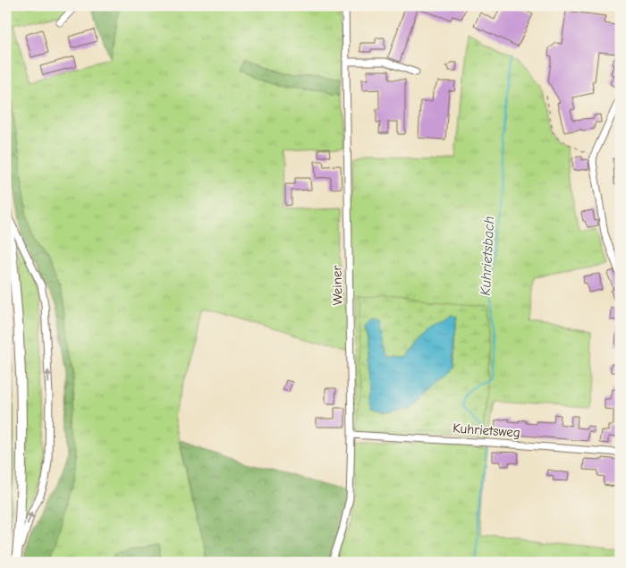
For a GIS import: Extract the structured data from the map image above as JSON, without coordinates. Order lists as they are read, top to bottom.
{
  "streets": {
    "street": ["Weiner", "Kuhrietsweg"]
  },
  "crossings": [
    ["Weiner", "Kuhrietsweg"]
  ],
  "water": ["Kuhrietsbach"]
}
